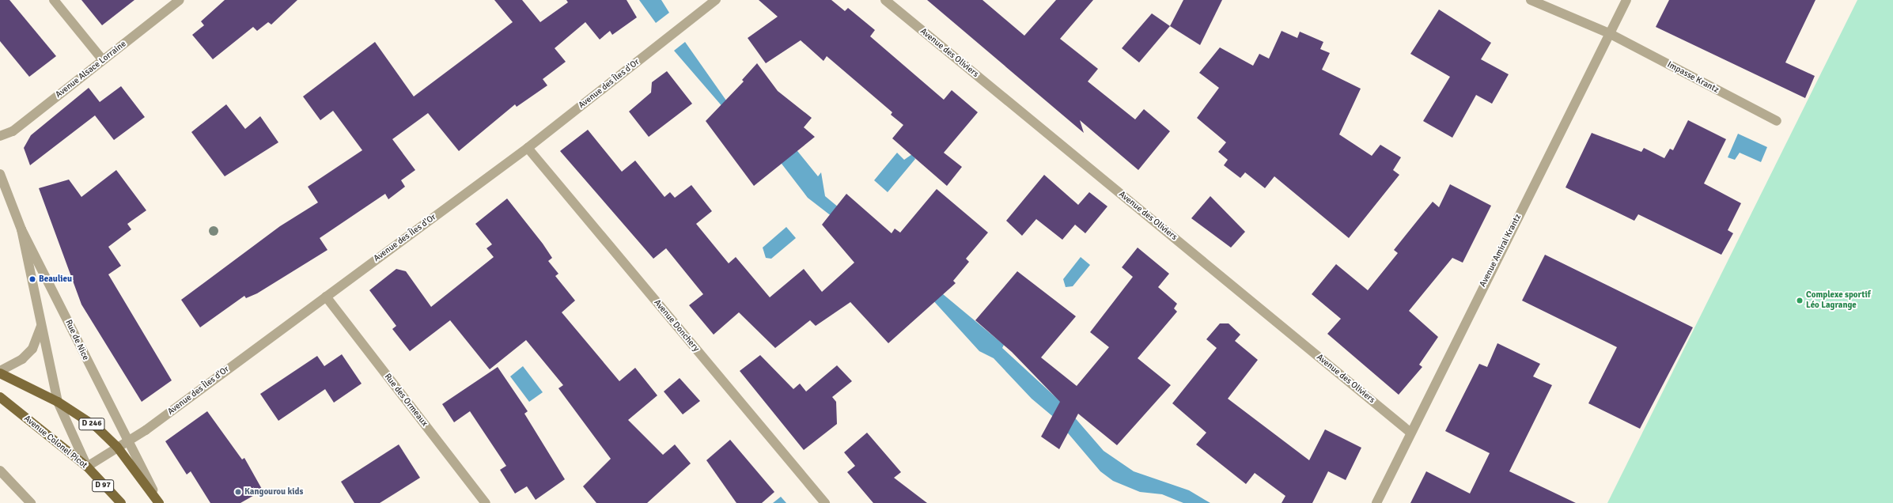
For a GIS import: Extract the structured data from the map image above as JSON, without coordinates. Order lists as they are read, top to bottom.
{
  "streets": {
    "main road": ["D 246", "Avenue Colonel Picot", "D 97"],
    "street": [
      "Avenue des Oliviers",
      "Avenue Alsace Lorraine",
      "Impasse Krantz",
      "Avenue des Îles d'Or",
      "Avenue Amiral Krantz",
      "Avenue Donchery",
      "Rue de Nice",
      "Rue des Ormeaux"
    ]
  },
  "crossings": [
    ["Avenue des Oliviers", "Avenue Amiral Krantz"],
    ["Impasse Krantz", "Avenue Amiral Krantz"],
    ["Avenue des Îles d'Or", "Avenue Donchery"],
    ["Avenue des Îles d'Or", "Rue de Nice"],
    ["Avenue des Îles d'Or", "Rue des Ormeaux"],
    ["Avenue des Îles d'Or", "D 246"],
    ["Avenue des Îles d'Or", "Avenue Colonel Picot"],
    ["Avenue des Îles d'Or", "D 97"],
    ["Rue de Nice", "D 246"],
    ["Rue de Nice", "D 97"],
    ["D 246", "D 97"],
    ["Avenue Colonel Picot", "D 97"]
  ],
  "places": ["Beaulieu", "Complexe sportif Léo Lagrange", "Kangourou kids"]
}
